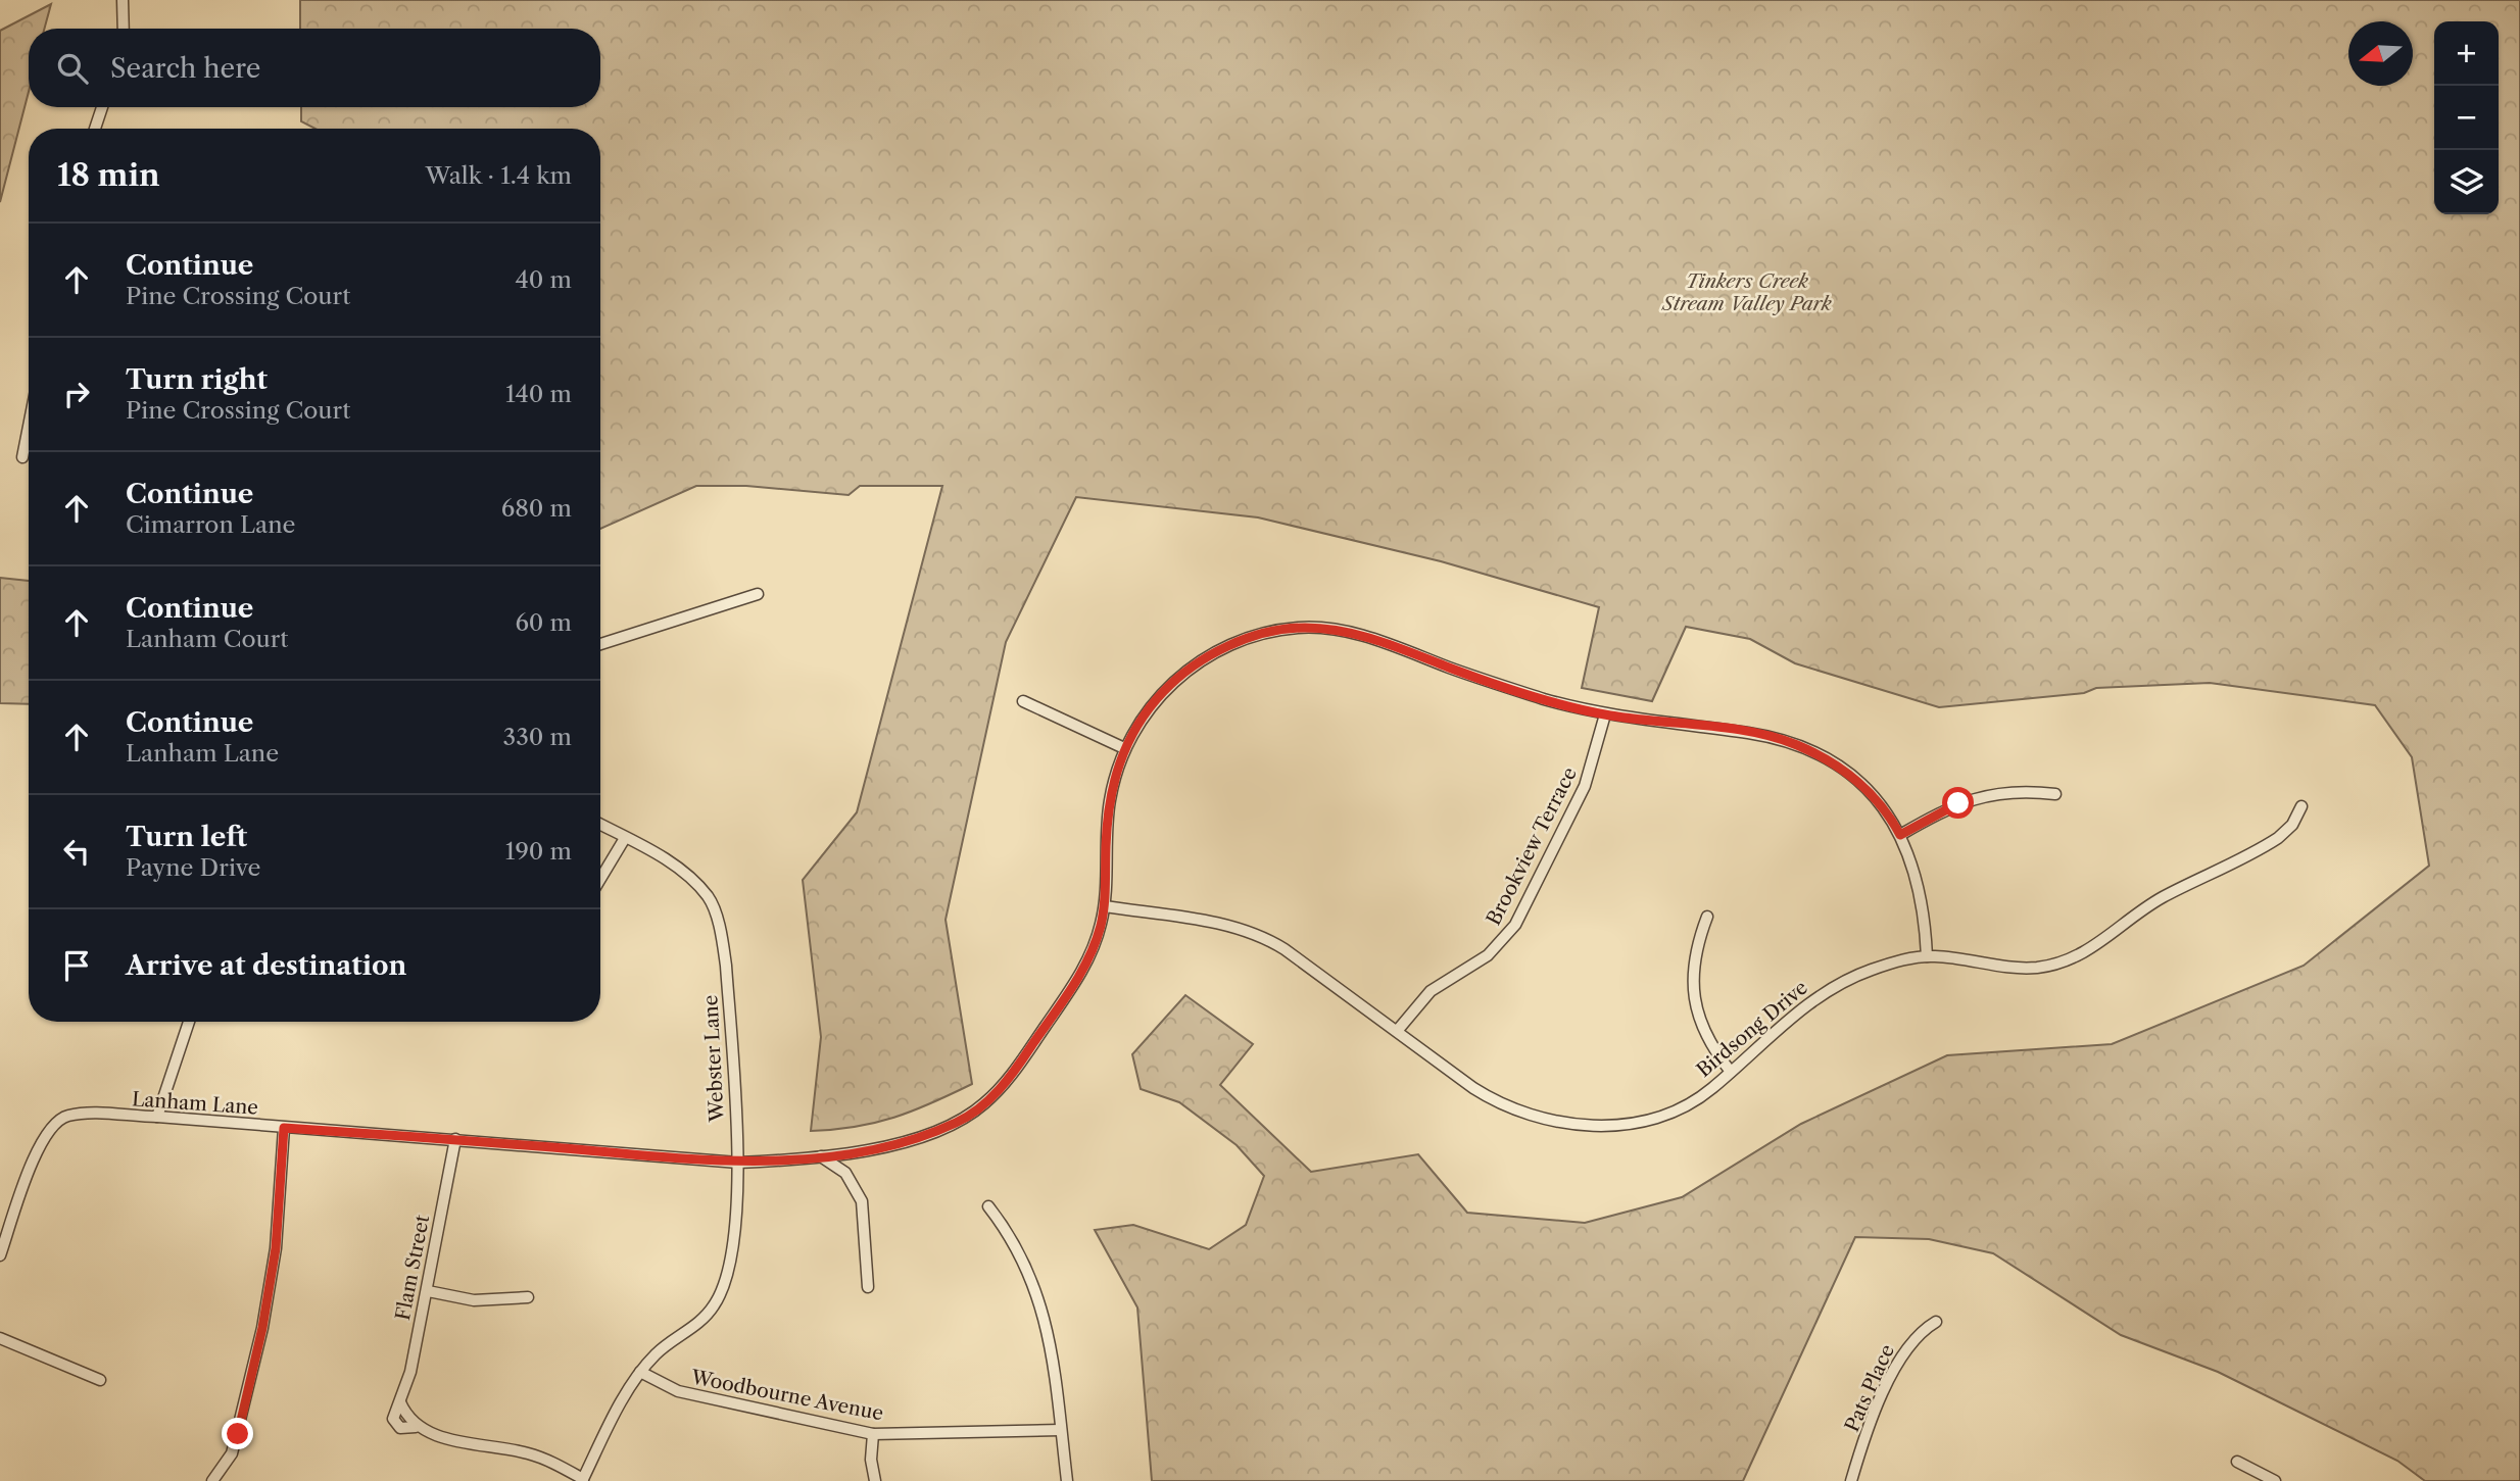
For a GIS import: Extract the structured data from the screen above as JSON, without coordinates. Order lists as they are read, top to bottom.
{
  "streets": {
    "street": [
      "Brookview Terrace",
      "Birdsong Drive",
      "Webster Lane",
      "Lanham Lane",
      "Flam Street",
      "Pats Place",
      "Woodbourne Avenue"
    ]
  },
  "crossings": [
    ["Brookview Terrace", "Birdsong Drive"],
    ["Brookview Terrace", "Lanham Lane"],
    ["Birdsong Drive", "Lanham Lane"],
    ["Webster Lane", "Lanham Lane"],
    ["Webster Lane", "Flam Street"],
    ["Webster Lane", "Woodbourne Avenue"],
    ["Lanham Lane", "Flam Street"]
  ],
  "parks": ["Tinkers Creek Stream Valley Park"],
  "north": "left",
  "page": {
    "map_buttons": ["+", "−"],
    "search": "Search here",
    "heading": ["18 min", "Walk · 1.4 km"],
    "list": [
      ["Continue", "Pine Crossing Court", "40 m"],
      ["Turn right", "Pine Crossing Court", "140 m"],
      ["Continue", "Cimarron Lane", "680 m"],
      ["Continue", "Lanham Court", "60 m"],
      ["Continue", "Lanham Lane", "330 m"],
      ["Turn left", "Payne Drive", "190 m"],
      "Arrive at destination"
    ]
  }
}
